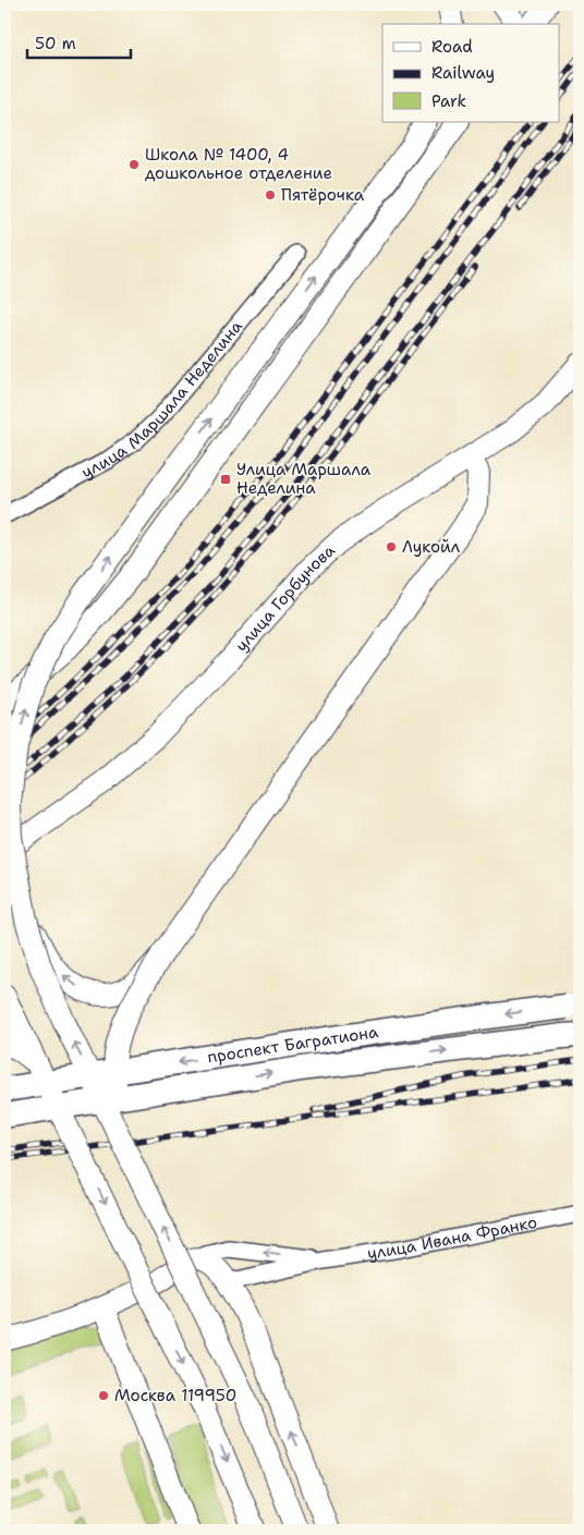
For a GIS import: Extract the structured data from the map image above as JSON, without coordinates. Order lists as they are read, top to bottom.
{
  "streets": {
    "main road": ["проспект Багратиона"],
    "street": ["улица Маршала Неделина", "улица Горбунова", "улица Ивана Франко"]
  },
  "places": {
    "other": [
      "Школа № 1400, 4 дошкольное отделение",
      "Пятёрочка",
      "Лукойл",
      "Москва 119950"
    ],
    "transit": ["Улица Маршала Неделина"]
  },
  "legend": ["Road", "Railway", "Park"],
  "scale_bar": "50 m"
}
